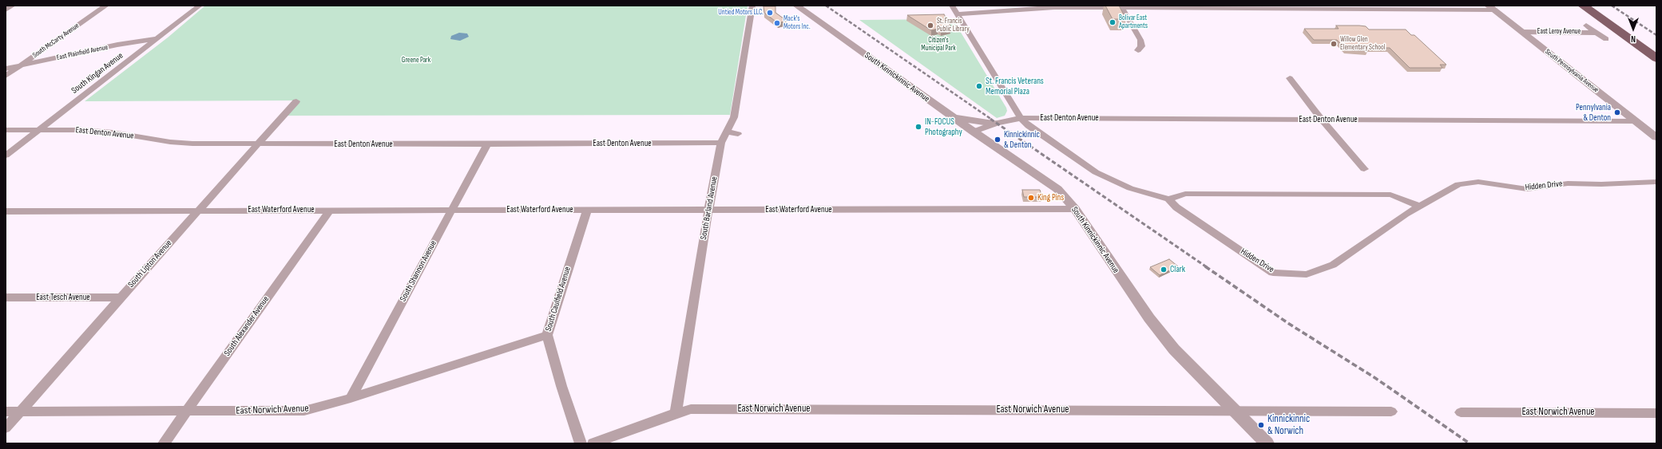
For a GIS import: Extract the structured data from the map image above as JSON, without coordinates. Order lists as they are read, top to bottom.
{
  "streets": {
    "street": [
      "East Leroy Avenue",
      "South McCarty Avenue",
      "East Plainfield Avenue",
      "South Pennsylvania Avenue",
      "South Kingan Avenue",
      "South Kinnickinnic Avenue",
      "East Denton Avenue",
      "Hidden Drive",
      "South Barland Avenue",
      "East Waterford Avenue",
      "South Lipton Avenue",
      "South Shannon Avenue",
      "East Tesch Avenue",
      "South Caulfield Avenue",
      "South Alexander Avenue",
      "East Norwich Avenue"
    ]
  },
  "crossings": [
    ["East Leroy Avenue", "South Pennsylvania Avenue"],
    ["South McCarty Avenue", "East Plainfield Avenue"],
    ["East Plainfield Avenue", "South Kingan Avenue"],
    ["South Pennsylvania Avenue", "East Denton Avenue"],
    ["South Kingan Avenue", "East Denton Avenue"],
    ["South Kinnickinnic Avenue", "East Denton Avenue"],
    ["South Kinnickinnic Avenue", "East Waterford Avenue"],
    ["South Kinnickinnic Avenue", "East Norwich Avenue"],
    ["East Denton Avenue", "Hidden Drive"],
    ["East Denton Avenue", "South Barland Avenue"],
    ["East Denton Avenue", "South Lipton Avenue"],
    ["East Denton Avenue", "South Shannon Avenue"],
    ["South Barland Avenue", "East Waterford Avenue"],
    ["South Barland Avenue", "East Norwich Avenue"],
    ["East Waterford Avenue", "South Lipton Avenue"],
    ["East Waterford Avenue", "South Shannon Avenue"],
    ["East Waterford Avenue", "South Caulfield Avenue"],
    ["East Waterford Avenue", "South Alexander Avenue"],
    ["South Lipton Avenue", "East Tesch Avenue"],
    ["South Lipton Avenue", "East Norwich Avenue"],
    ["South Shannon Avenue", "East Norwich Avenue"],
    ["South Caulfield Avenue", "East Norwich Avenue"],
    ["South Alexander Avenue", "East Norwich Avenue"]
  ],
  "parks": ["Citizen's Municipal Park", "Greene Park"],
  "places": [
    "Untied Motors LLC.",
    "Bolivar East Apartments",
    "Mack's Motors Inc.",
    "St. Francis Public Library",
    "Willow Glen Elementary School",
    "St. Francis Veterans Memorial Plaza",
    "Pennylvania & Denton",
    "IN-FOCUS Photography",
    "Kinnickinnic & Denton",
    "King Pins",
    "Clark",
    "Kinnickinnic & Norwich"
  ],
  "north": "bottom"
}
